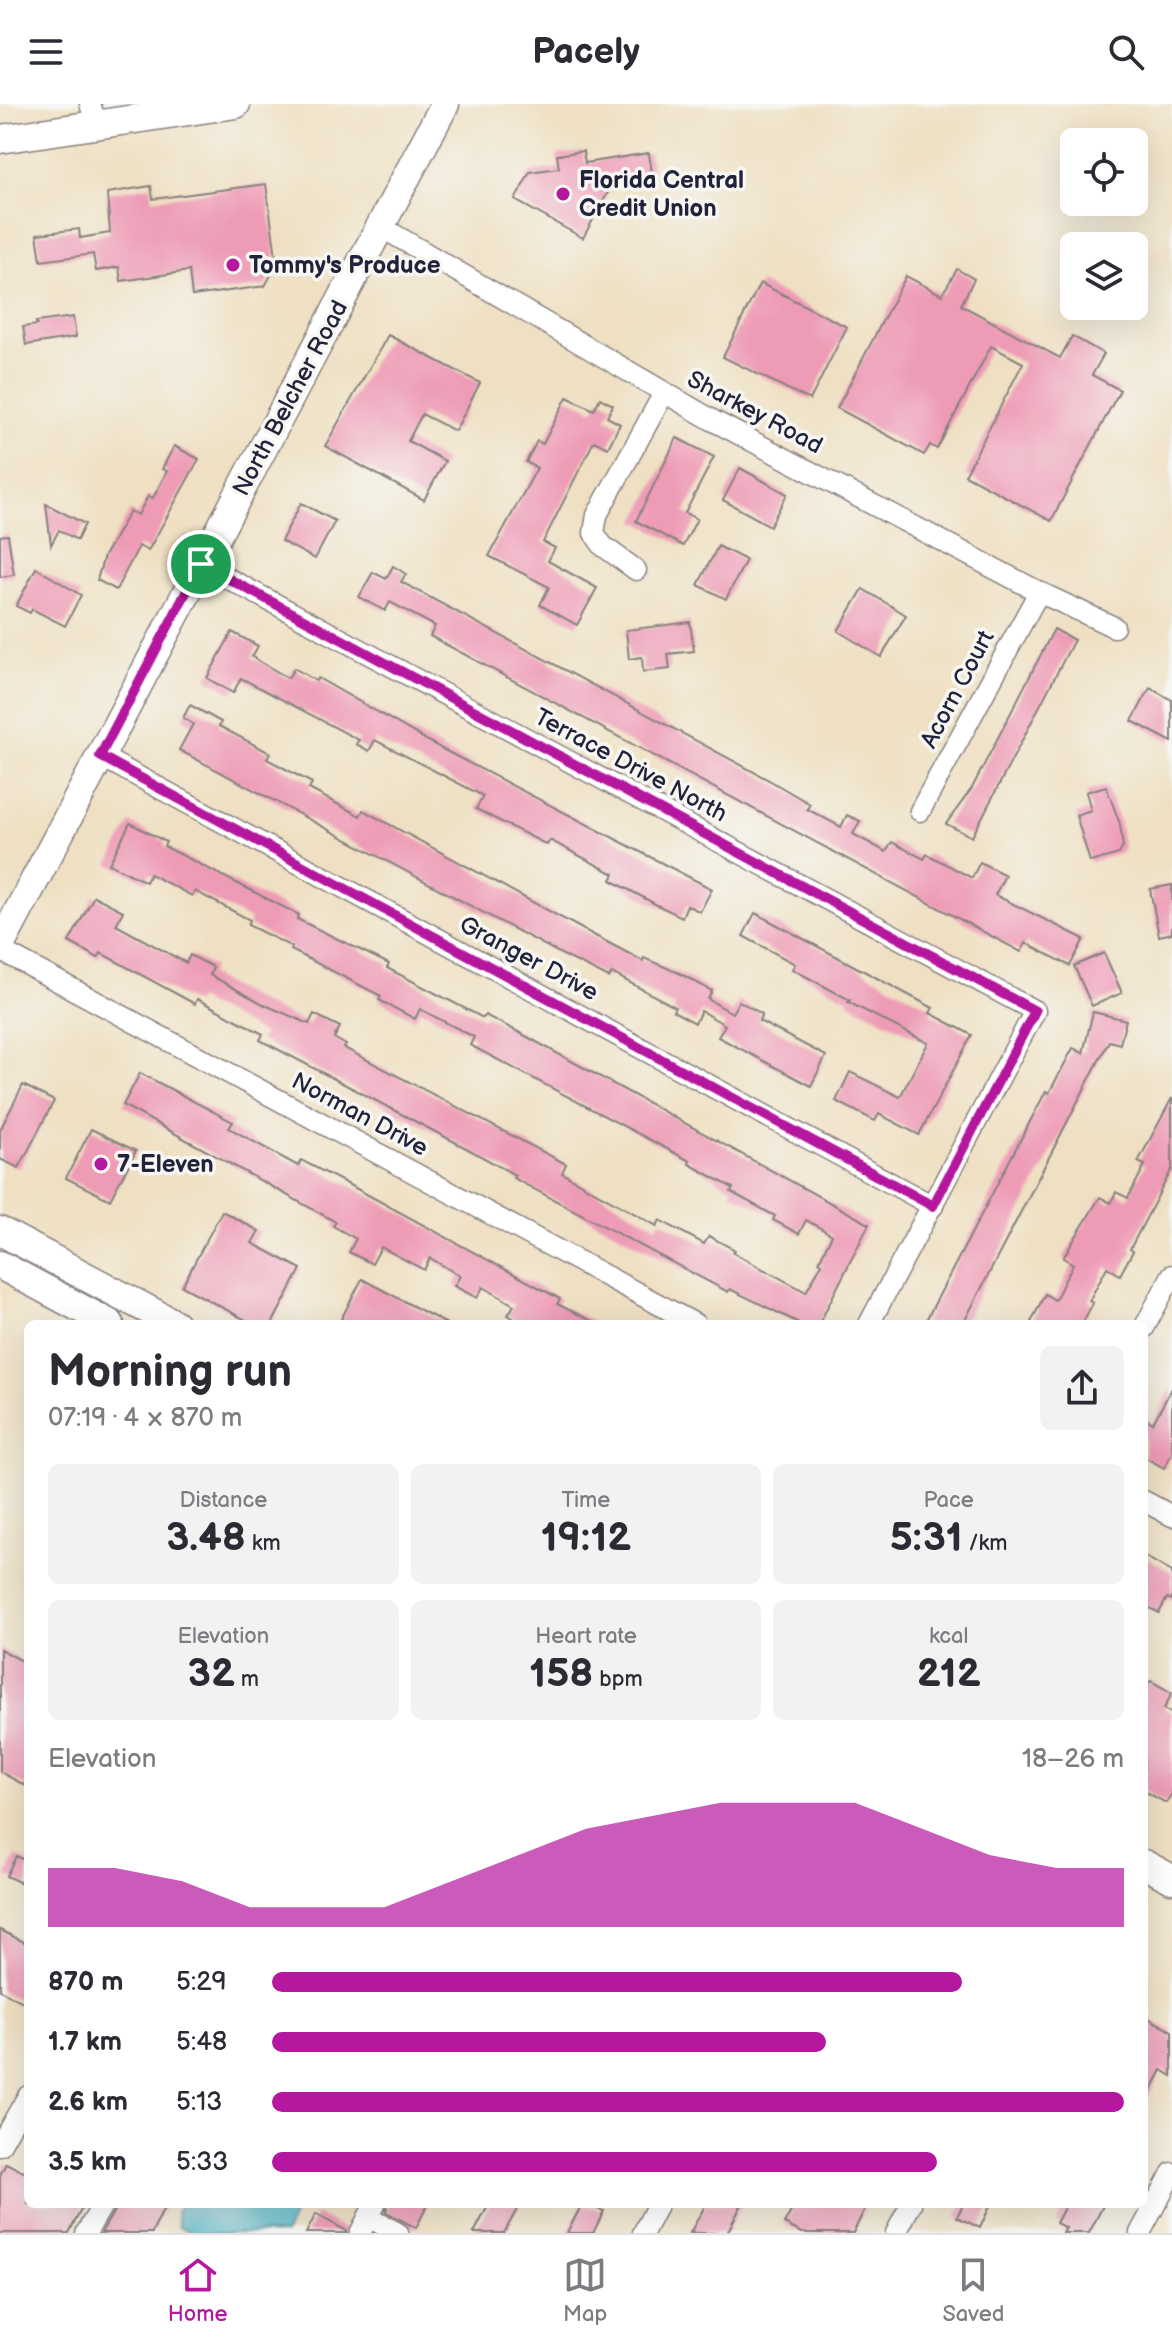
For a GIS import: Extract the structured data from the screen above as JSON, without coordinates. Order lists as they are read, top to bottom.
{
  "streets": {
    "main road": ["North Belcher Road"],
    "street": [
      "Sharkey Road",
      "Acorn Court",
      "Terrace Drive North",
      "Granger Drive",
      "Norman Drive"
    ]
  },
  "crossings": [
    ["North Belcher Road", "Sharkey Road"],
    ["North Belcher Road", "Terrace Drive North"],
    ["North Belcher Road", "Granger Drive"],
    ["North Belcher Road", "Norman Drive"],
    ["Sharkey Road", "Acorn Court"],
    ["Terrace Drive North", "Granger Drive"]
  ],
  "places": ["Florida Central Credit Union", "Tommy's Produce", "7-Eleven"],
  "page": {
    "header": "Pacely",
    "heading": ["Morning run", "07:19 · 4 × 870 m"],
    "stats": [
      ["Distance", "3.48 km"],
      ["Time", "19:12"],
      ["Pace", "5:31 /km"],
      ["Elevation", "32 m"],
      ["Heart rate", "158 bpm"],
      ["kcal", "212"]
    ],
    "chart": ["Elevation", "18–26 m"],
    "list": [
      {
        "name": "870 m",
        "note": "5:29"
      },
      {
        "name": "1.7 km",
        "note": "5:48"
      },
      {
        "name": "2.6 km",
        "note": "5:13"
      },
      {
        "name": "3.5 km",
        "note": "5:33"
      }
    ],
    "tabs": ["Home", "Map", "Saved"]
  }
}
